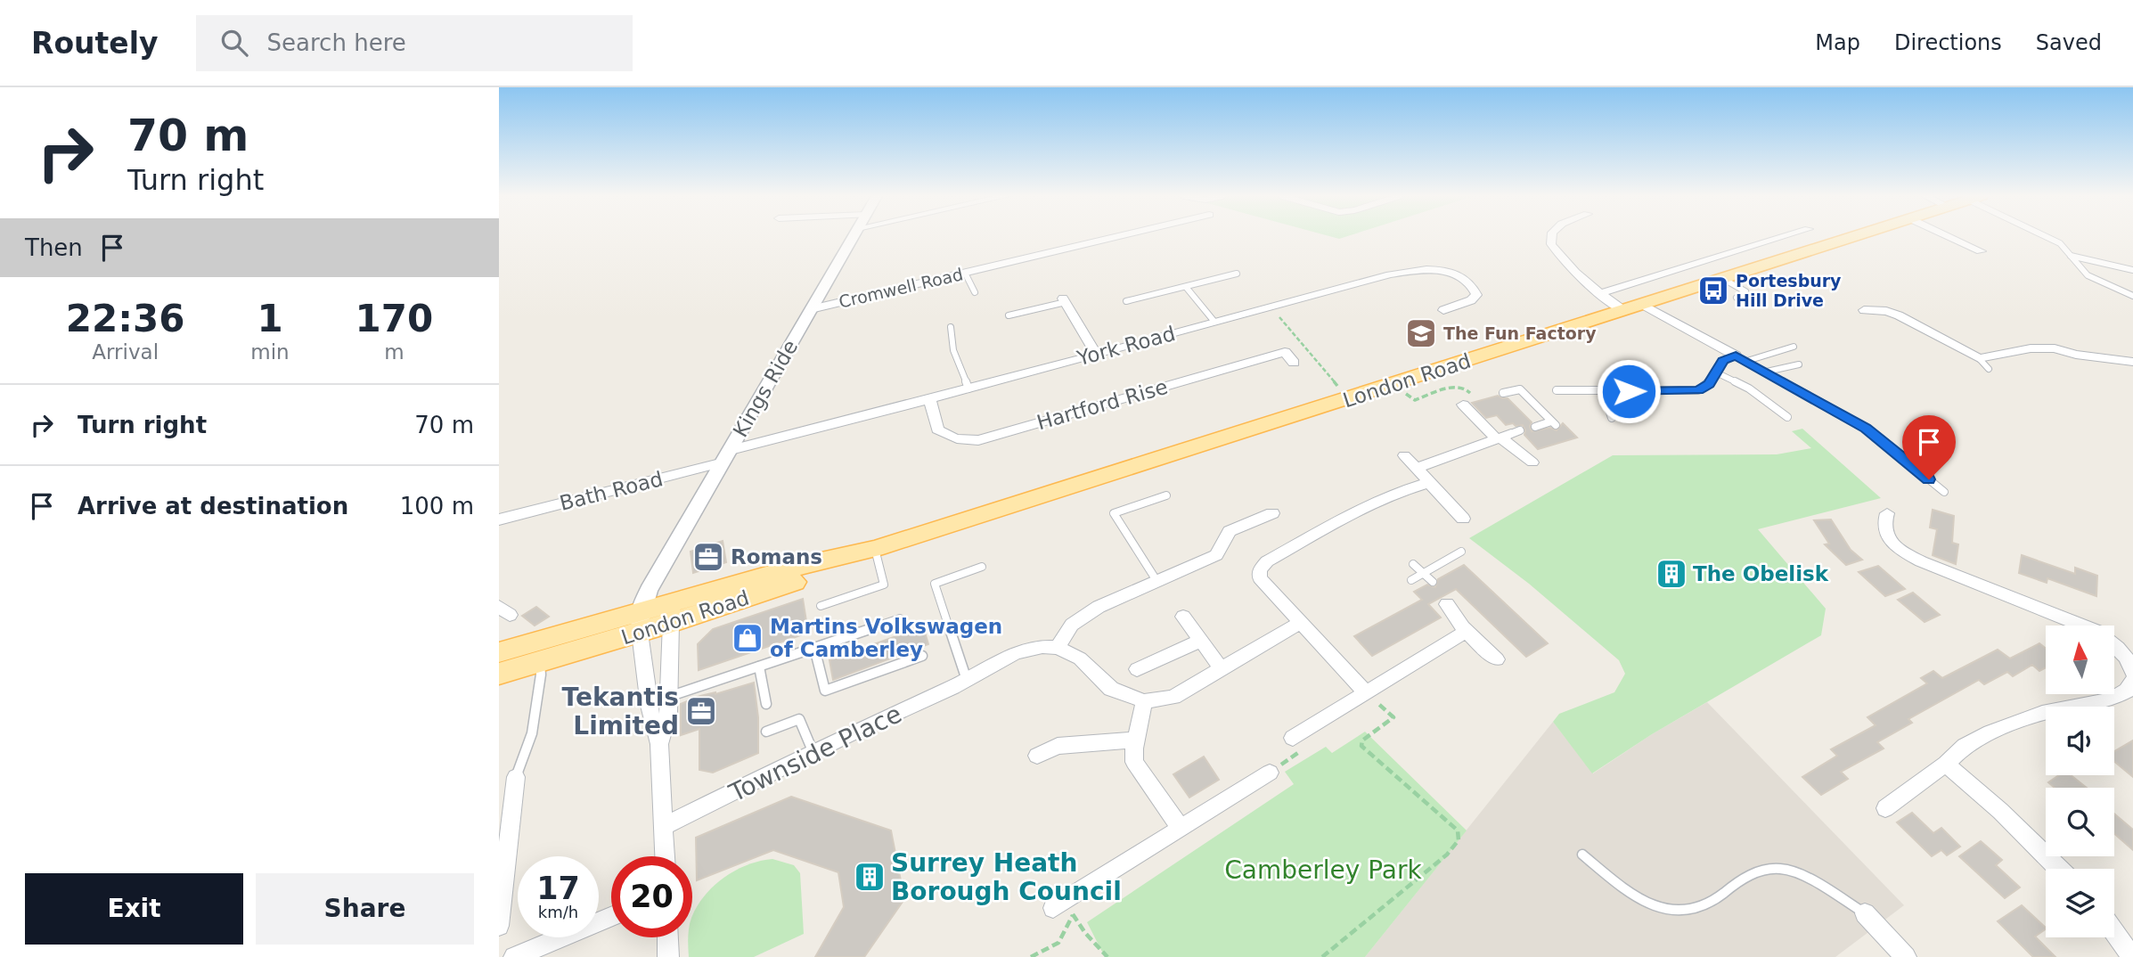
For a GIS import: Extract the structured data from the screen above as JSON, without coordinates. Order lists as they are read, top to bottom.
{
  "streets": {
    "main road": ["London Road"],
    "street": [
      "Cromwell Road",
      "York Road",
      "Kings Ride",
      "Hartford Rise",
      "Bath Road",
      "Townside Place"
    ]
  },
  "crossings": [
    ["Cromwell Road", "Kings Ride"],
    ["York Road", "Kings Ride"],
    ["York Road", "Hartford Rise"],
    ["York Road", "Bath Road"],
    ["London Road", "Kings Ride"],
    ["Kings Ride", "Bath Road"]
  ],
  "parks": ["Camberley Park"],
  "places": {
    "bus stop": ["Portesbury Hill Drive"],
    "school or university": ["The Fun Factory"],
    "office": ["Romans", "Tekantis Limited"],
    "building": ["The Obelisk", "Surrey Heath Borough Council"],
    "shop": ["Martins Volkswagen of Camberley"]
  },
  "north": "top",
  "page": {
    "header": "Routely",
    "search": "Search here",
    "nav": ["Map", "Directions", "Saved"],
    "turn": ["70 m", "Turn right"],
    "then": "Then",
    "eta": [
      "22:36",
      "Arrival",
      "1",
      "min",
      "170",
      "m"
    ],
    "list": [
      {
        "name": "Turn right",
        "value": "70 m"
      },
      {
        "name": "Arrive at destination",
        "value": "100 m"
      }
    ],
    "speed": "17 km/h",
    "limit": "20",
    "buttons": ["Exit", "Share"]
  }
}
